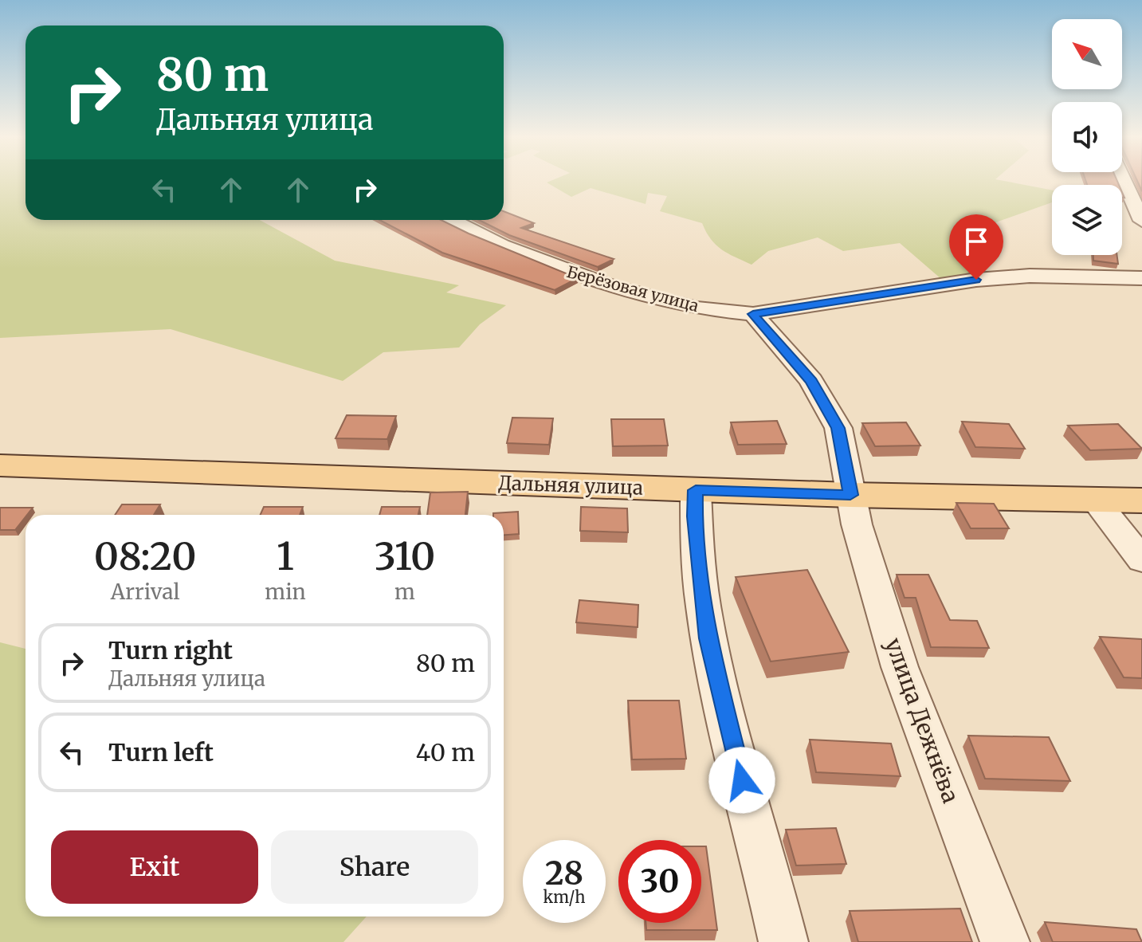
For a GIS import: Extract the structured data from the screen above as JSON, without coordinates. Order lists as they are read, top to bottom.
{
  "streets": {
    "main road": ["Дальняя улица"],
    "street": ["Берёзовая улица", "улица Дежнёва"]
  },
  "crossings": [
    ["Берёзовая улица", "улица Дежнёва"],
    ["Дальняя улица", "улица Дежнёва"]
  ],
  "north": "top left",
  "page": {
    "turn": ["80 m", "Дальняя улица"],
    "eta": [
      "08:20",
      "Arrival",
      "1",
      "min",
      "310",
      "m"
    ],
    "list": [
      {
        "name": "Turn right",
        "note": "Дальняя улица",
        "value": "80 m"
      },
      {
        "name": "Turn left",
        "value": "40 m"
      }
    ],
    "buttons": ["Exit", "Share"],
    "speed": "28 km/h",
    "limit": "30"
  }
}
